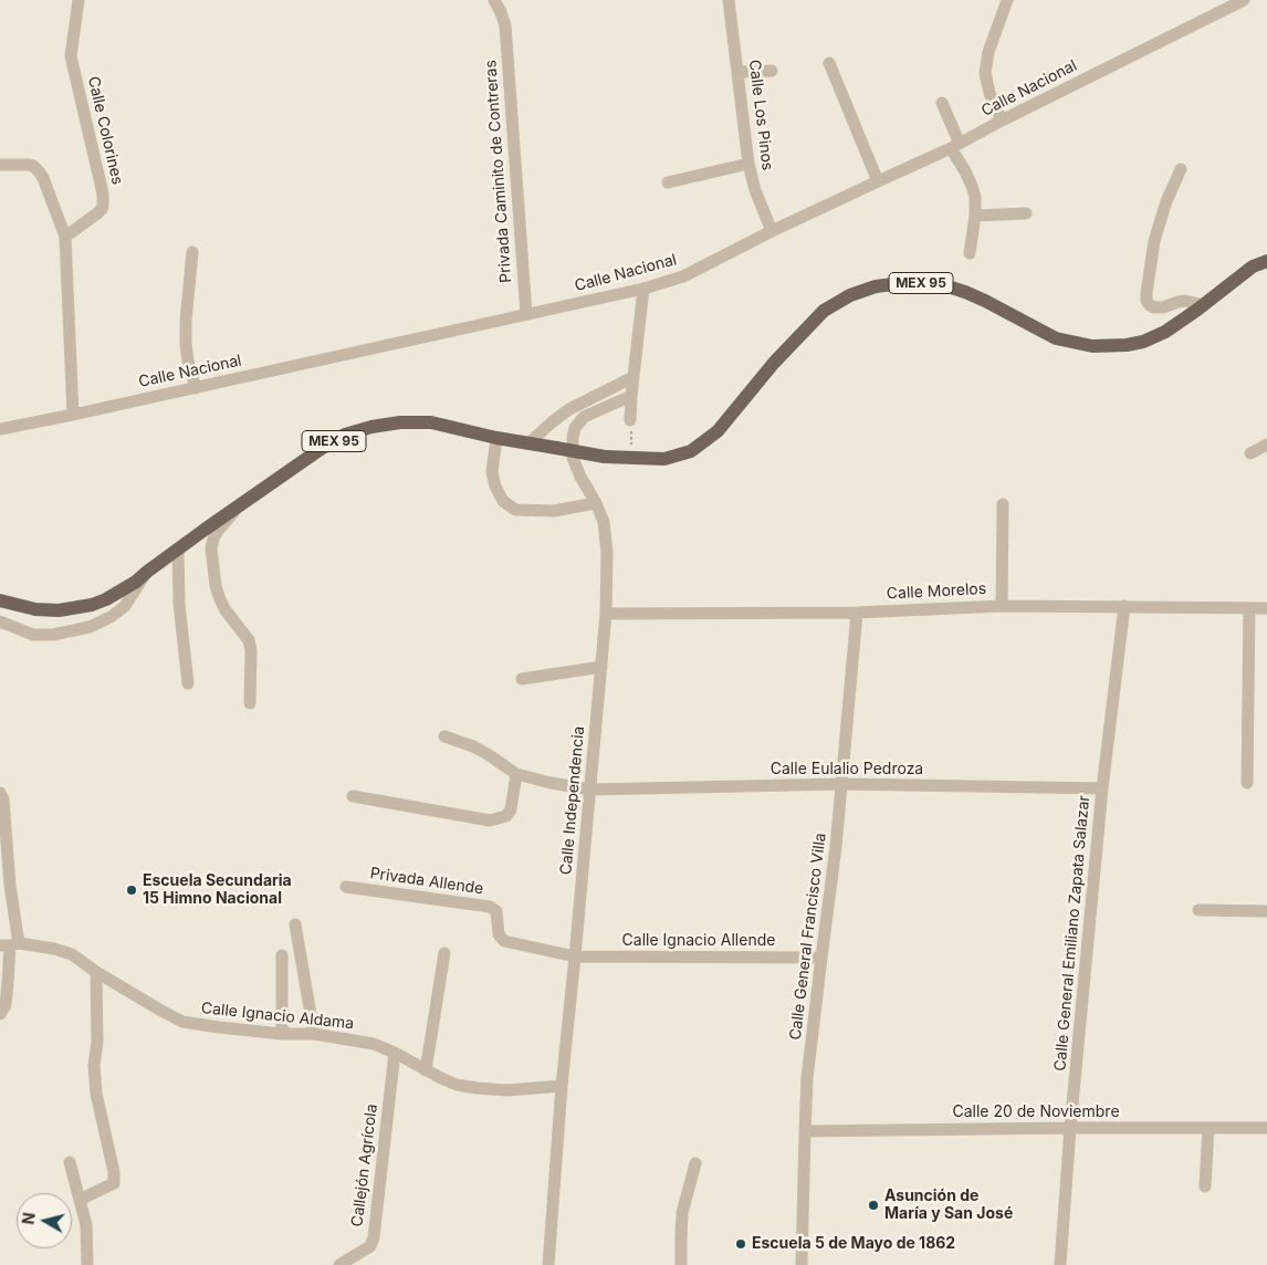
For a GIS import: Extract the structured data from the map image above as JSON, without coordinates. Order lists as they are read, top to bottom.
{
  "streets": {
    "main road": ["MEX 95"],
    "street": [
      "Calle Nacional",
      "Calle Los Pinos",
      "Calle Colorines",
      "Privada Caminito de Contreras",
      "Calle Morelos",
      "Calle Eulalio Pedroza",
      "Calle Independencia",
      "Privada Allende",
      "Calle General Emiliano Zapata Salazar",
      "Calle General Francisco Villa",
      "Calle Ignacio Allende",
      "Calle Ignacio Aldama",
      "Calle 20 de Noviembre",
      "Callejón Agrícola"
    ]
  },
  "crossings": [
    ["Calle Nacional", "Calle Los Pinos"],
    ["Calle Nacional", "Privada Caminito de Contreras"],
    ["Calle Morelos", "Calle Independencia"],
    ["Calle Morelos", "Calle General Emiliano Zapata Salazar"],
    ["Calle Morelos", "Calle General Francisco Villa"],
    ["Calle Eulalio Pedroza", "Calle Independencia"],
    ["Calle Eulalio Pedroza", "Calle General Emiliano Zapata Salazar"],
    ["Calle Eulalio Pedroza", "Calle General Francisco Villa"],
    ["Calle Independencia", "Privada Allende"],
    ["Calle Independencia", "Calle Ignacio Allende"],
    ["Calle Independencia", "Calle Ignacio Aldama"],
    ["Privada Allende", "Calle Ignacio Allende"],
    ["Calle General Emiliano Zapata Salazar", "Calle 20 de Noviembre"],
    ["Calle General Francisco Villa", "Calle Ignacio Allende"],
    ["Calle General Francisco Villa", "Calle 20 de Noviembre"],
    ["Calle Ignacio Aldama", "Callejón Agrícola"]
  ],
  "places": ["Escuela Secundaria 15 Himno Nacional", "Asunción de María y San José", "Escuela 5 de Mayo de 1862"],
  "north": "left"
}
